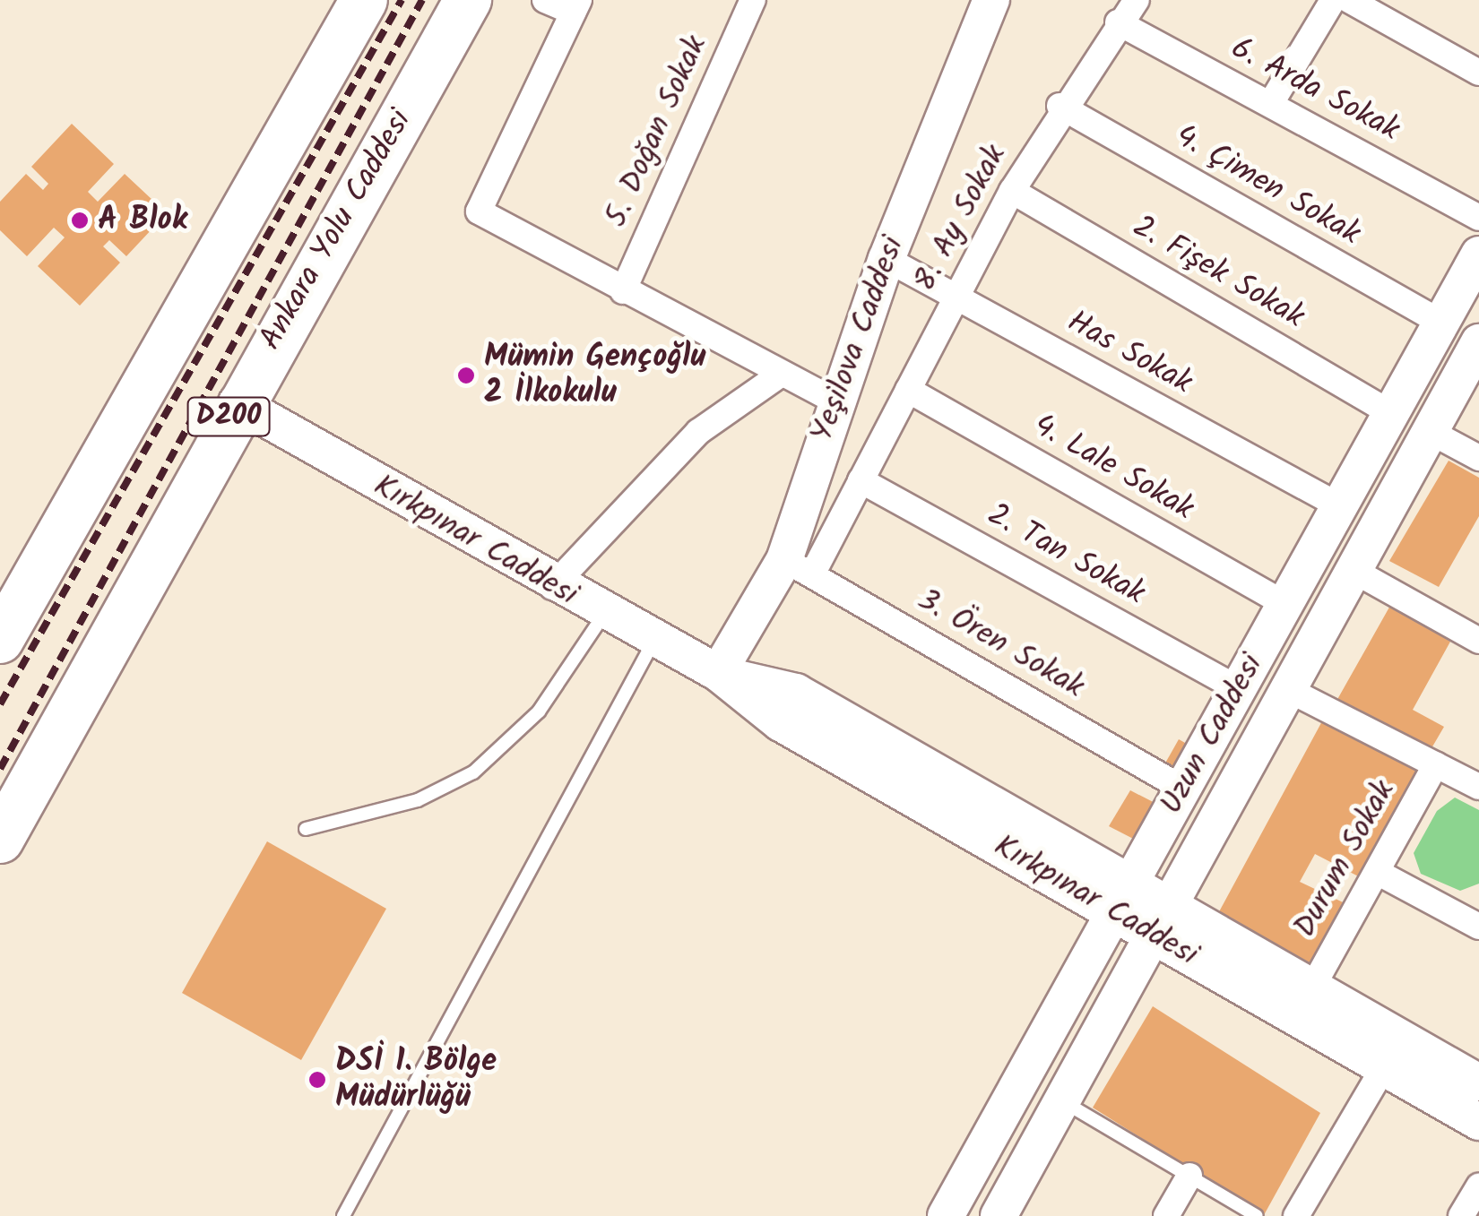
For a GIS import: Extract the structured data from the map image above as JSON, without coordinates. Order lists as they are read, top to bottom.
{
  "streets": {
    "highway": ["Ankara Yolu Caddesi", "D200"],
    "main road": ["Yeşilova Caddesi", "Kırkpınar Caddesi", "Uzun Caddesi"],
    "street": [
      "6. Arda Sokak",
      "5. Doğan Sokak",
      "4. Çimen Sokak",
      "8. Ay Sokak",
      "2. Fişek Sokak",
      "Has Sokak",
      "4. Lale Sokak",
      "2. Tan Sokak",
      "3. Ören Sokak",
      "Durum Sokak"
    ]
  },
  "crossings": [
    ["6. Arda Sokak", "8. Ay Sokak"],
    ["4. Çimen Sokak", "8. Ay Sokak"],
    ["4. Çimen Sokak", "Uzun Caddesi"],
    ["8. Ay Sokak", "2. Fişek Sokak"],
    ["8. Ay Sokak", "Yeşilova Caddesi"],
    ["8. Ay Sokak", "Has Sokak"],
    ["8. Ay Sokak", "4. Lale Sokak"],
    ["8. Ay Sokak", "2. Tan Sokak"],
    ["8. Ay Sokak", "3. Ören Sokak"],
    ["Ankara Yolu Caddesi", "Kırkpınar Caddesi"],
    ["2. Fişek Sokak", "Uzun Caddesi"],
    ["Yeşilova Caddesi", "Has Sokak"],
    ["Yeşilova Caddesi", "Kırkpınar Caddesi"],
    ["Yeşilova Caddesi", "3. Ören Sokak"],
    ["Has Sokak", "Uzun Caddesi"],
    ["4. Lale Sokak", "Uzun Caddesi"],
    ["Kırkpınar Caddesi", "Uzun Caddesi"],
    ["Kırkpınar Caddesi", "Durum Sokak"],
    ["2. Tan Sokak", "Uzun Caddesi"],
    ["3. Ören Sokak", "Uzun Caddesi"]
  ],
  "places": ["A Blok", "Mümin Gençoğlu 2 İlkokulu", "DSİ 1. Bölge Müdürlüğü"]
}
